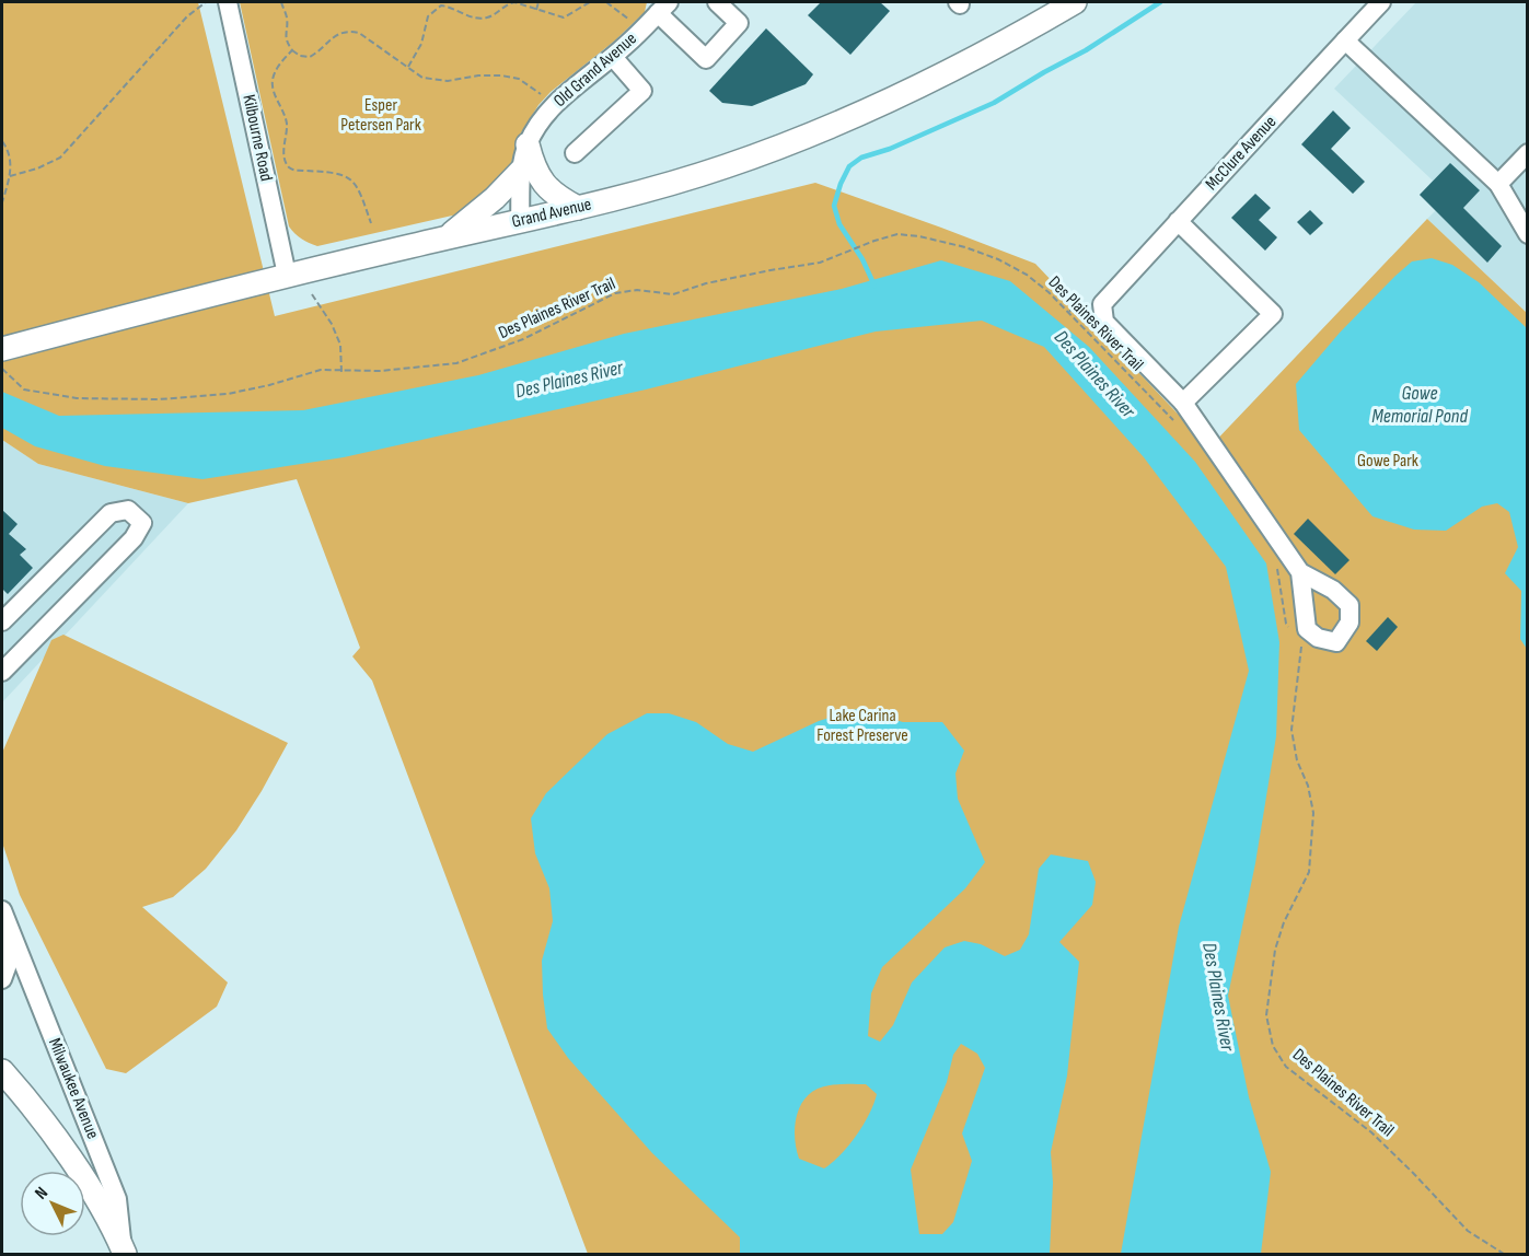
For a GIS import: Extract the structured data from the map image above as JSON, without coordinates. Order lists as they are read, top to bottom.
{
  "streets": {
    "main road": ["Grand Avenue"],
    "street": [
      "Old Grand Avenue",
      "Kilbourne Road",
      "McClure Avenue",
      "Milwaukee Avenue"
    ],
    "path": ["Des Plaines River Trail"]
  },
  "crossings": [
    ["Old Grand Avenue", "Grand Avenue"],
    ["Kilbourne Road", "Grand Avenue"]
  ],
  "water": ["Des Plaines River", "Gowe Memorial Pond"],
  "parks": ["Esper Petersen Park", "Gowe Park", "Lake Carina Forest Preserve"],
  "north": "top left"
}
